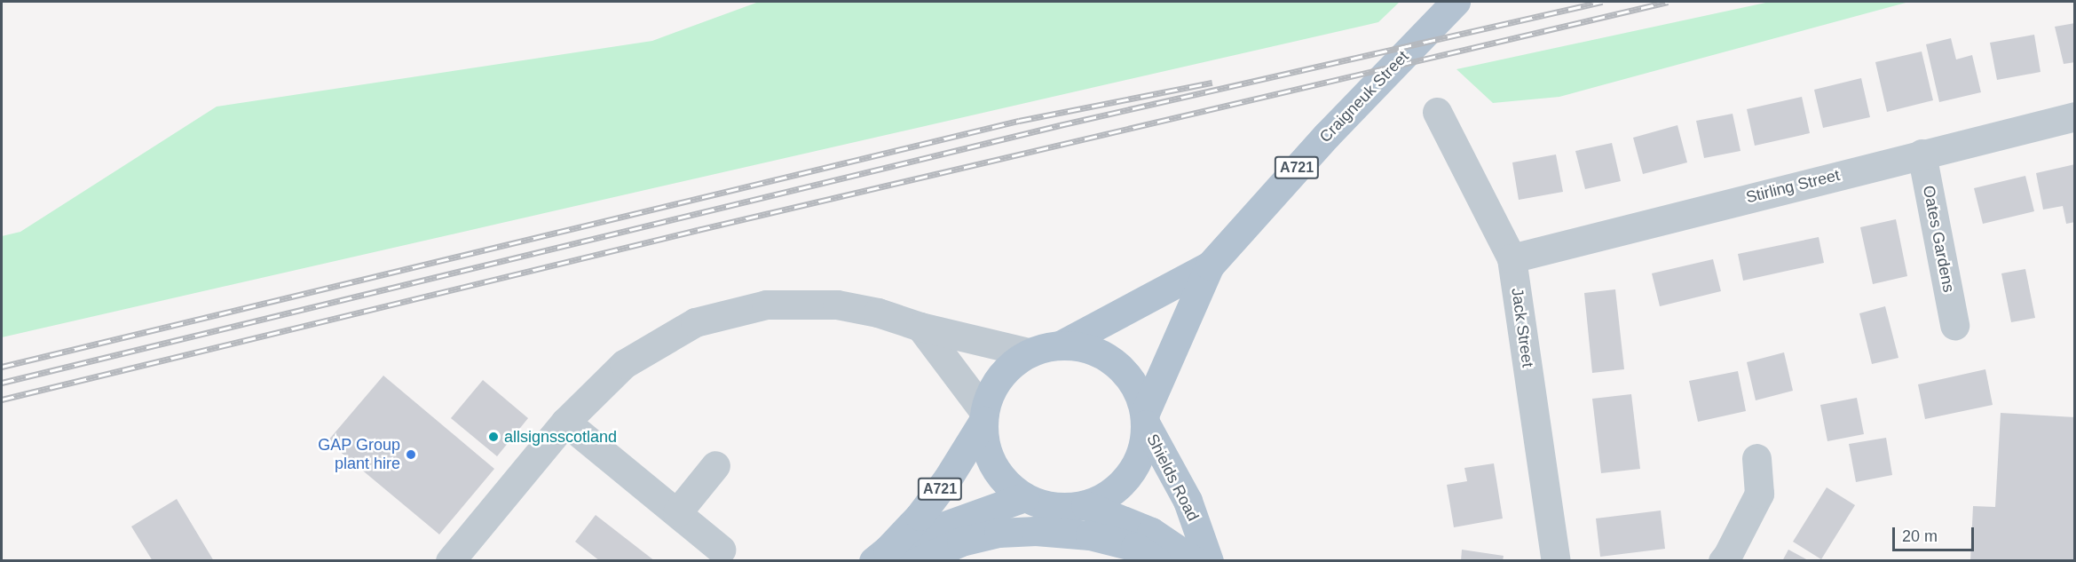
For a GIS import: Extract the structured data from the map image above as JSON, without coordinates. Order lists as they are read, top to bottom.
{
  "streets": {
    "main road": ["Craigneuk Street", "A721", "Shields Road"],
    "street": ["Stirling Street", "Oates Gardens", "Jack Street"]
  },
  "crossings": [
    ["Craigneuk Street", "A721"],
    ["Craigneuk Street", "Shields Road"],
    ["A721", "Shields Road"],
    ["Stirling Street", "Oates Gardens"],
    ["Stirling Street", "Jack Street"]
  ],
  "places": ["allsignsscotland", "GAP Group plant hire"],
  "scale_bar": "20 m"
}
